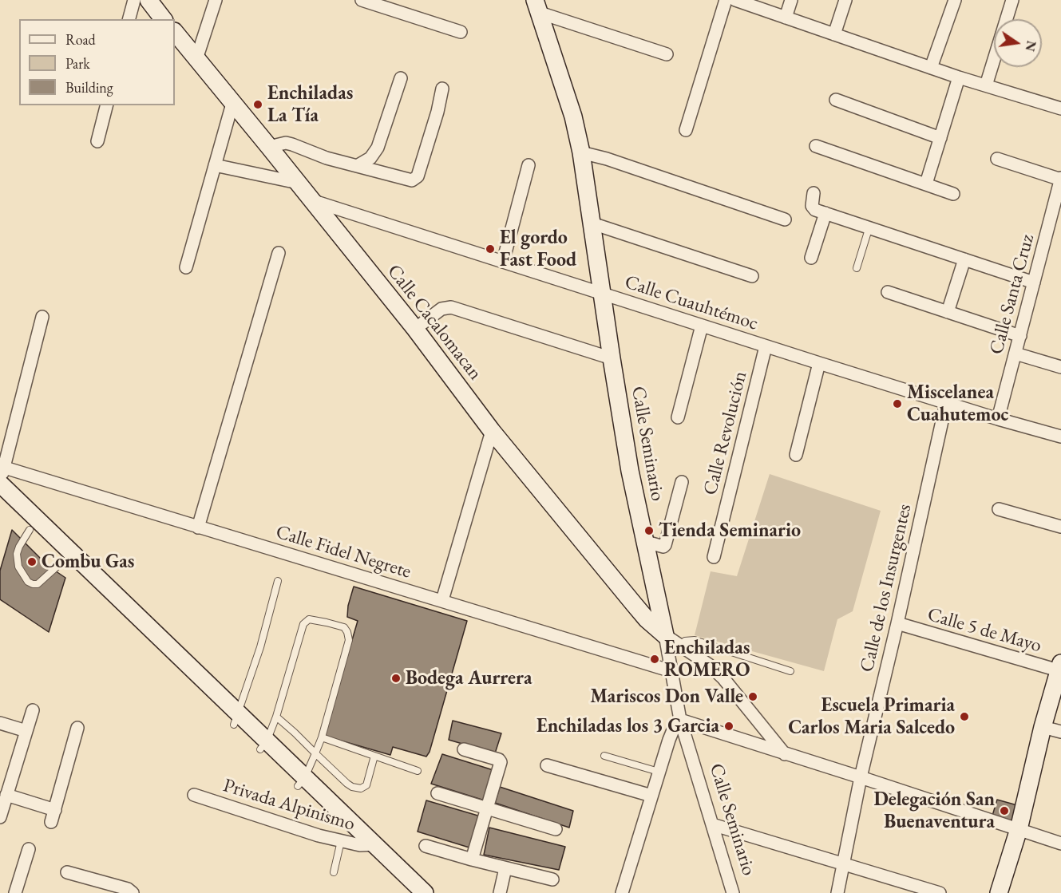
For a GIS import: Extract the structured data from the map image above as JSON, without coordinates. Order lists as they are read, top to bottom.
{
  "streets": {
    "street": [
      "Calle Santa Cruz",
      "Calle Cuauhtémoc",
      "Calle Cacalomacan",
      "Calle Revolución",
      "Calle Seminario",
      "Calle Fidel Negrete",
      "Calle de los Insurgentes",
      "Calle 5 de Mayo",
      "Privada Alpinismo"
    ]
  },
  "crossings": [
    ["Calle Santa Cruz", "Calle Cuauhtémoc"],
    ["Calle Cuauhtémoc", "Calle Cacalomacan"],
    ["Calle Cuauhtémoc", "Calle Revolución"],
    ["Calle Cuauhtémoc", "Calle Seminario"],
    ["Calle Cuauhtémoc", "Calle de los Insurgentes"],
    ["Calle Cacalomacan", "Calle Seminario"],
    ["Calle Seminario", "Calle Fidel Negrete"],
    ["Calle de los Insurgentes", "Calle 5 de Mayo"]
  ],
  "places": [
    "Enchiladas La Tía",
    "El gordo Fast Food",
    "Miscelanea Cuahutemoc",
    "Tienda Seminario",
    "Combu Gas",
    "Enchiladas ROMERO",
    "Bodega Aurrera",
    "Mariscos Don Valle",
    "Escuela Primaria Carlos Maria Salcedo",
    "Enchiladas los 3 Garcia",
    "Delegación San Buenaventura"
  ],
  "legend": ["Road", "Park", "Building"],
  "north": "right"
}
